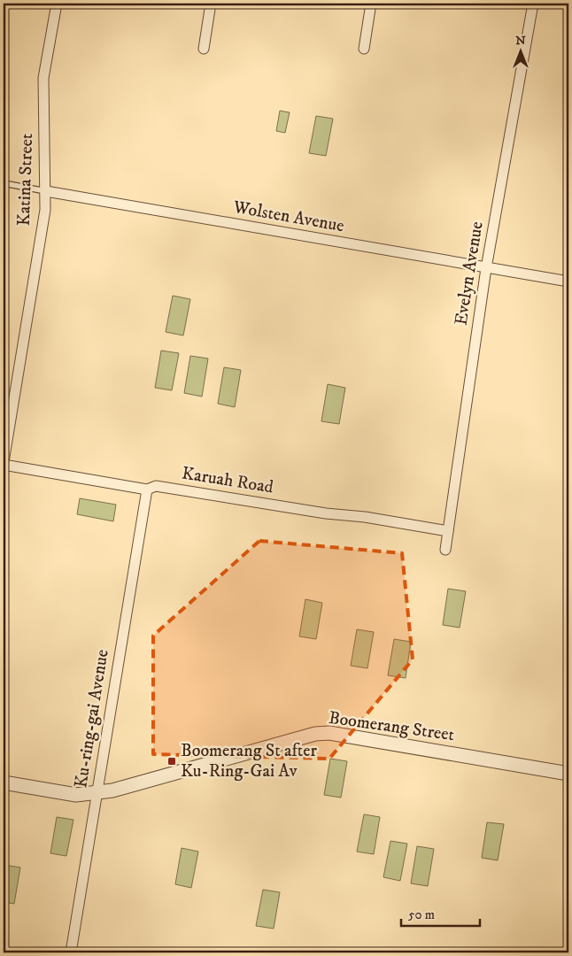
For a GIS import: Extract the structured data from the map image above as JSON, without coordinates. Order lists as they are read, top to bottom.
{
  "streets": {
    "street": [
      "Katina Street",
      "Wolsten Avenue",
      "Evelyn Avenue",
      "Karuah Road",
      "Ku-ring-gai Avenue",
      "Boomerang Street"
    ]
  },
  "crossings": [
    ["Katina Street", "Wolsten Avenue"],
    ["Katina Street", "Karuah Road"],
    ["Wolsten Avenue", "Evelyn Avenue"],
    ["Evelyn Avenue", "Karuah Road"],
    ["Karuah Road", "Ku-ring-gai Avenue"],
    ["Ku-ring-gai Avenue", "Boomerang Street"]
  ],
  "places": {
    "transit": ["Boomerang St after Ku-Ring-Gai Av"]
  },
  "scale_bar": "50 m",
  "north": "top"
}
